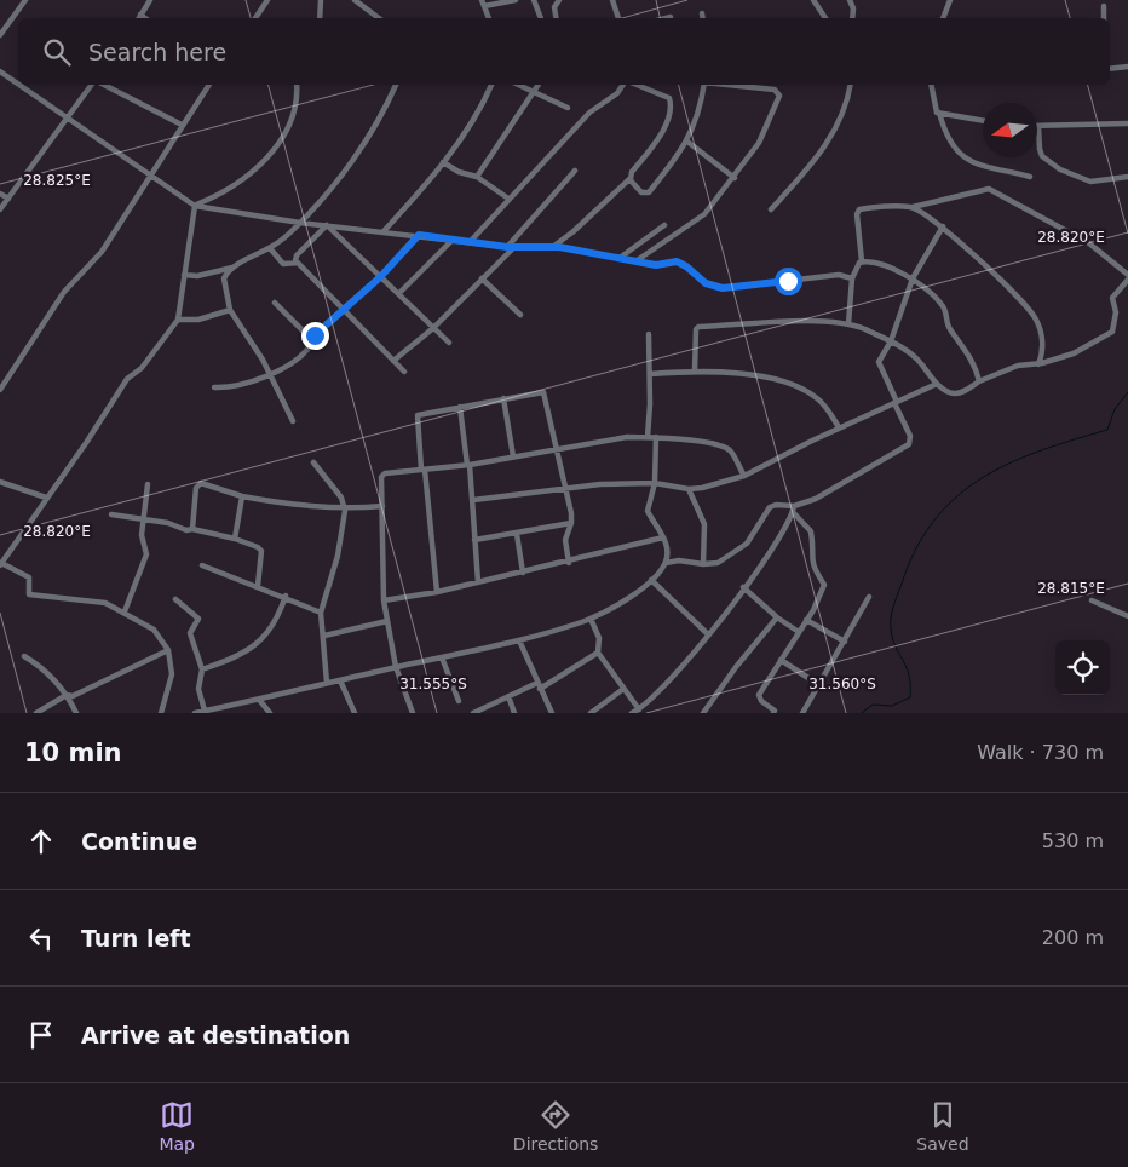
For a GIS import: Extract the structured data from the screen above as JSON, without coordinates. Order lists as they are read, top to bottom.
{
  "north": "left",
  "page": {
    "search": "Search here",
    "heading": ["10 min", "Walk · 730 m"],
    "list": [
      ["Continue", "530 m"],
      ["Turn left", "200 m"],
      "Arrive at destination"
    ],
    "nav": ["Map", "Directions", "Saved"]
  },
  "coordinates": [
    "28.825°E",
    "28.820°E",
    "28.815°E",
    "31.555°S",
    "31.560°S"
  ]
}
